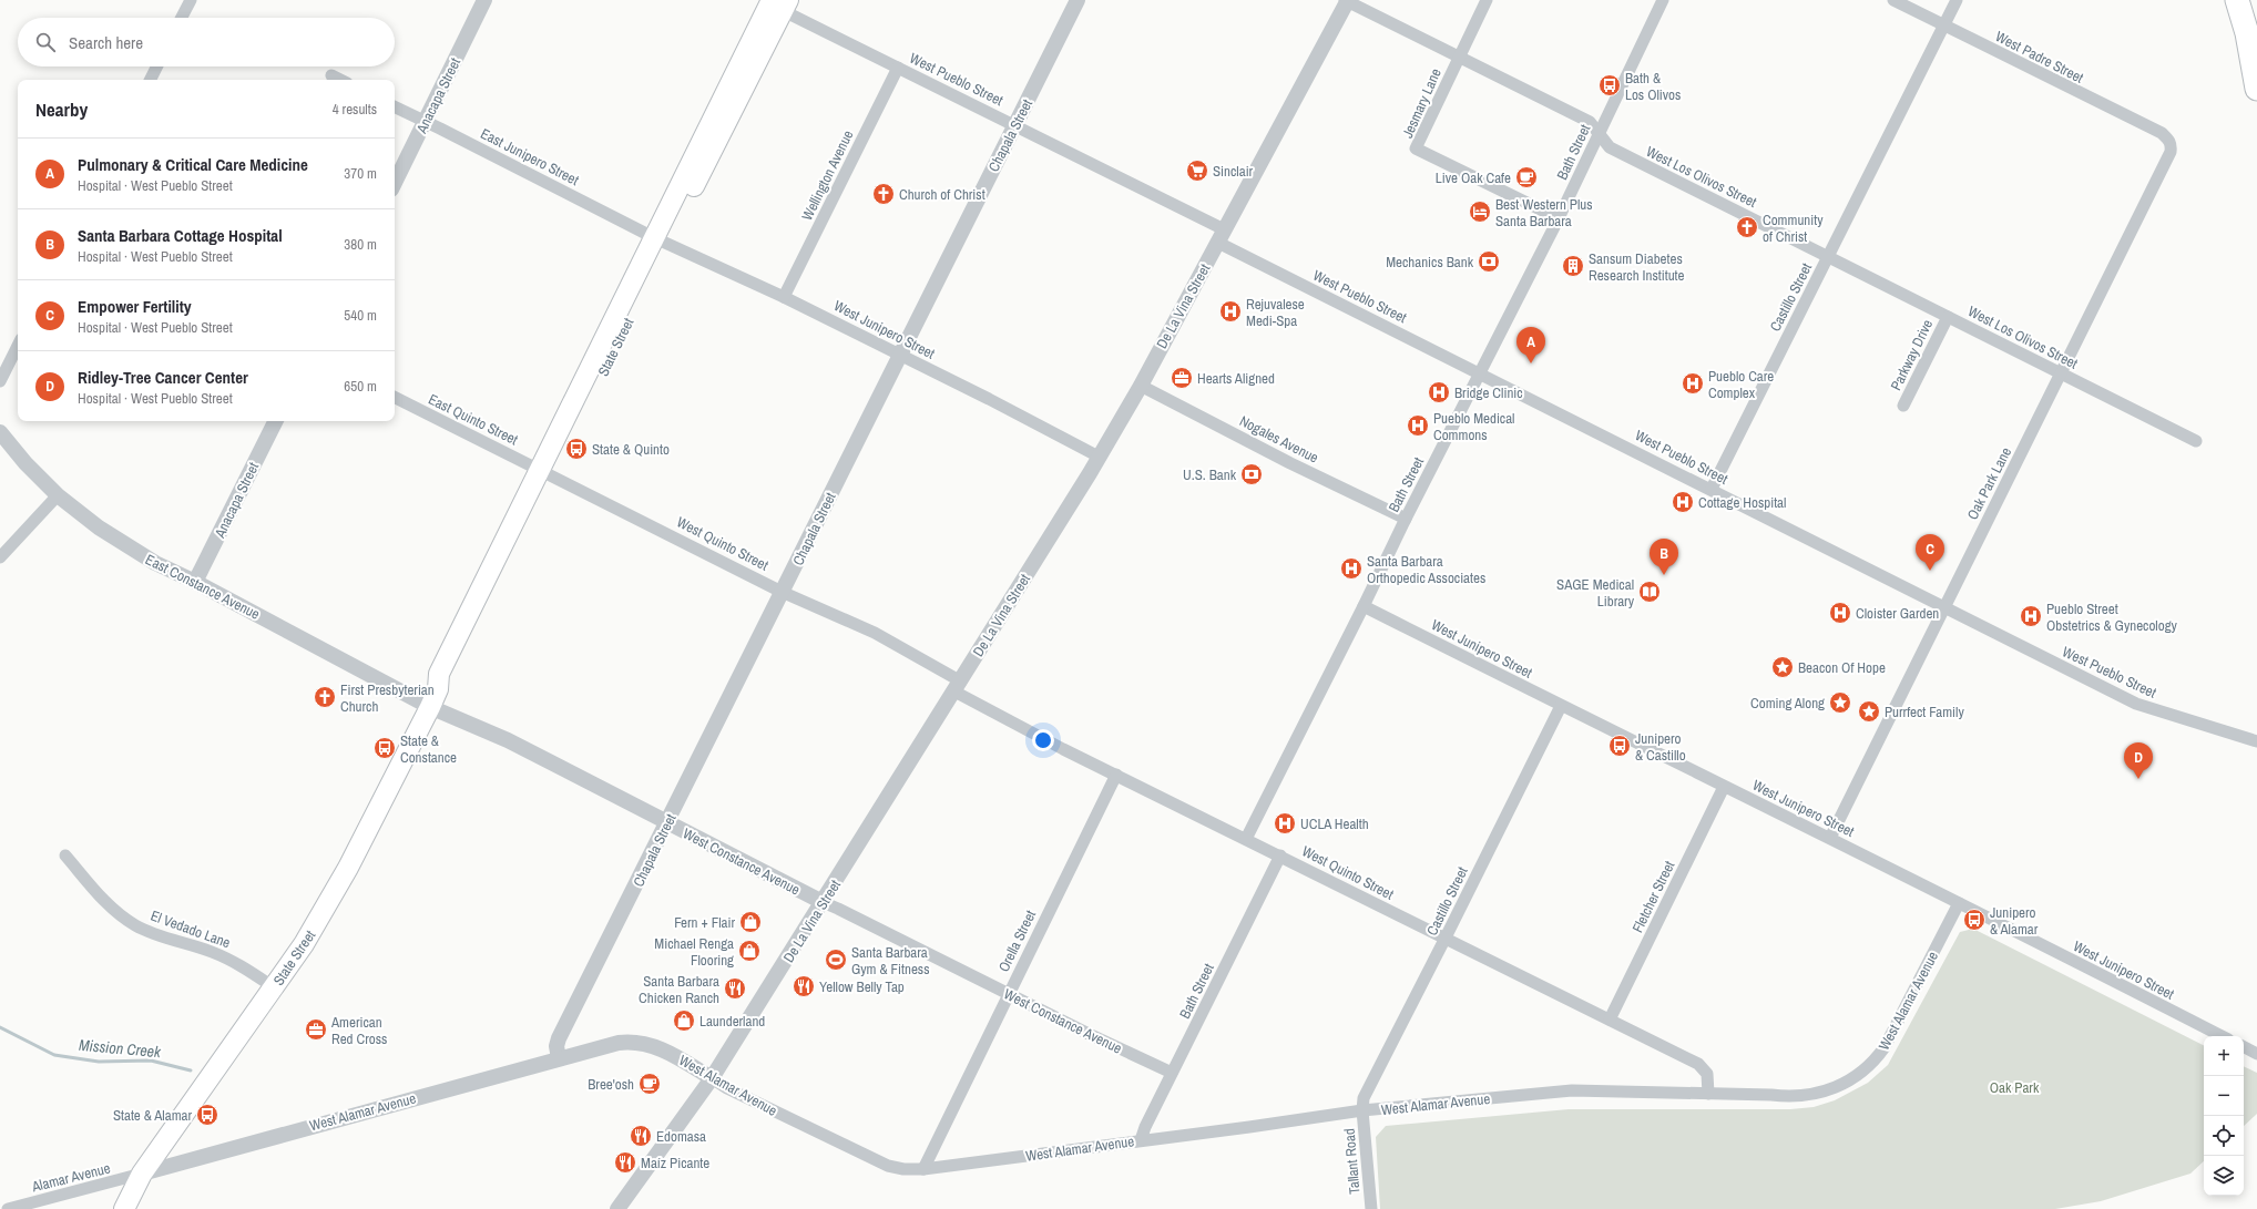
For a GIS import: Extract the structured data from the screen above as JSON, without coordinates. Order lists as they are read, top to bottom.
{
  "streets": {
    "main road": ["State Street"],
    "street": [
      "West Padre Street",
      "West Pueblo Street",
      "Anacapa Street",
      "Jesmary Lane",
      "Chapala Street",
      "Bath Street",
      "East Junipero Street",
      "Wellington Avenue",
      "West Los Olivos Street",
      "Castillo Street",
      "De La Vina Street",
      "West Junipero Street",
      "Parkway Drive",
      "East Quinto Street",
      "Nogales Avenue",
      "Oak Park Lane",
      "West Quinto Street",
      "East Constance Avenue",
      "West Constance Avenue",
      "Fletcher Street",
      "El Vedado Lane",
      "Orella Street",
      "West Alamar Avenue",
      "Tallant Road",
      "Alamar Avenue"
    ]
  },
  "crossings": [
    ["West Padre Street", "Castillo Street"],
    ["West Padre Street", "Oak Park Lane"],
    ["West Pueblo Street", "Chapala Street"],
    ["West Pueblo Street", "Bath Street"],
    ["West Pueblo Street", "Wellington Avenue"],
    ["West Pueblo Street", "Castillo Street"],
    ["West Pueblo Street", "De La Vina Street"],
    ["West Pueblo Street", "State Street"],
    ["West Pueblo Street", "Oak Park Lane"],
    ["Anacapa Street", "East Junipero Street"],
    ["Anacapa Street", "East Constance Avenue"],
    ["Jesmary Lane", "Bath Street"],
    ["Jesmary Lane", "West Los Olivos Street"],
    ["Chapala Street", "West Junipero Street"],
    ["Chapala Street", "West Quinto Street"],
    ["Chapala Street", "West Constance Avenue"],
    ["Chapala Street", "West Alamar Avenue"],
    ["Bath Street", "West Los Olivos Street"],
    ["Bath Street", "West Junipero Street"],
    ["Bath Street", "Nogales Avenue"],
    ["Bath Street", "West Quinto Street"],
    ["Bath Street", "West Constance Avenue"],
    ["Bath Street", "West Alamar Avenue"],
    ["East Junipero Street", "West Junipero Street"],
    ["East Junipero Street", "State Street"],
    ["Wellington Avenue", "West Junipero Street"],
    ["West Los Olivos Street", "Castillo Street"],
    ["West Los Olivos Street", "De La Vina Street"],
    ["West Los Olivos Street", "Parkway Drive"],
    ["West Los Olivos Street", "Oak Park Lane"],
    ["Castillo Street", "West Junipero Street"],
    ["Castillo Street", "West Quinto Street"],
    ["Castillo Street", "West Alamar Avenue"],
    ["Castillo Street", "Tallant Road"],
    ["De La Vina Street", "West Junipero Street"],
    ["De La Vina Street", "Nogales Avenue"],
    ["De La Vina Street", "West Quinto Street"],
    ["De La Vina Street", "West Constance Avenue"],
    ["De La Vina Street", "West Alamar Avenue"],
    ["West Junipero Street", "State Street"],
    ["West Junipero Street", "Oak Park Lane"],
    ["West Junipero Street", "Fletcher Street"],
    ["West Junipero Street", "West Alamar Avenue"],
    ["State Street", "East Quinto Street"],
    ["State Street", "West Quinto Street"],
    ["State Street", "East Constance Avenue"],
    ["State Street", "West Constance Avenue"],
    ["State Street", "El Vedado Lane"],
    ["State Street", "West Alamar Avenue"],
    ["State Street", "Alamar Avenue"],
    ["East Quinto Street", "West Quinto Street"],
    ["West Quinto Street", "Fletcher Street"],
    ["West Quinto Street", "Orella Street"],
    ["West Quinto Street", "West Alamar Avenue"],
    ["East Constance Avenue", "West Constance Avenue"],
    ["West Constance Avenue", "Orella Street"],
    ["Orella Street", "West Alamar Avenue"],
    ["West Alamar Avenue", "Tallant Road"],
    ["West Alamar Avenue", "Alamar Avenue"]
  ],
  "water": ["Mission Creek"],
  "parks": ["Oak Park"],
  "places": {
    "bus stop": [
      "Bath & Los Olivos",
      "State & Quinto",
      "Junipero & Castillo",
      "State & Constance",
      "Junipero & Alamar",
      "State & Alamar"
    ],
    "supermarket": ["Sinclair"],
    "cafe": ["Live Oak Cafe", "Bree'osh"],
    "church": ["Church of Christ", "Community of Christ", "First Presbyterian Church"],
    "hotel": ["Best Western Plus Santa Barbara"],
    "bank": ["Mechanics Bank", "U.S. Bank"],
    "building": ["Sansum Diabetes Research Institute"],
    "hospital": [
      "Rejuvalese Medi-Spa",
      "Pueblo Care Complex",
      "Bridge Clinic",
      "Pueblo Medical Commons",
      "Cottage Hospital",
      "Santa Barbara Orthopedic Associates",
      "Cloister Garden",
      "Pueblo Street Obstetrics & Gynecology",
      "UCLA Health"
    ],
    "office": ["Hearts Aligned", "American Red Cross"],
    "library": ["SAGE Medical Library"],
    "place": ["Beacon Of Hope", "Coming Along", "Purrfect Family"],
    "shop": ["Fern + Flair", "Michael Renga Flooring", "Launderland"],
    "sports": ["Santa Barbara Gym & Fitness"],
    "restaurant": [
      "Yellow Belly Tap",
      "Santa Barbara Chicken Ranch",
      "Edomasa",
      "Maíz Picante"
    ]
  },
  "page": {
    "search": "Search here",
    "heading": ["Nearby", "4 results"],
    "list": [
      {
        "mark": "A",
        "name": "Pulmonary & Critical Care Medicine",
        "note": "Hospital · West Pueblo Street",
        "value": "370 m"
      },
      {
        "mark": "B",
        "name": "Santa Barbara Cottage Hospital",
        "note": "Hospital · West Pueblo Street",
        "value": "380 m"
      },
      {
        "mark": "C",
        "name": "Empower Fertility",
        "note": "Hospital · West Pueblo Street",
        "value": "540 m"
      },
      {
        "mark": "D",
        "name": "Ridley-Tree Cancer Center",
        "note": "Hospital · West Pueblo Street",
        "value": "650 m"
      }
    ],
    "pins": [
      "A",
      "C",
      "B",
      "D"
    ],
    "map_buttons": ["+", "−"]
  }
}
